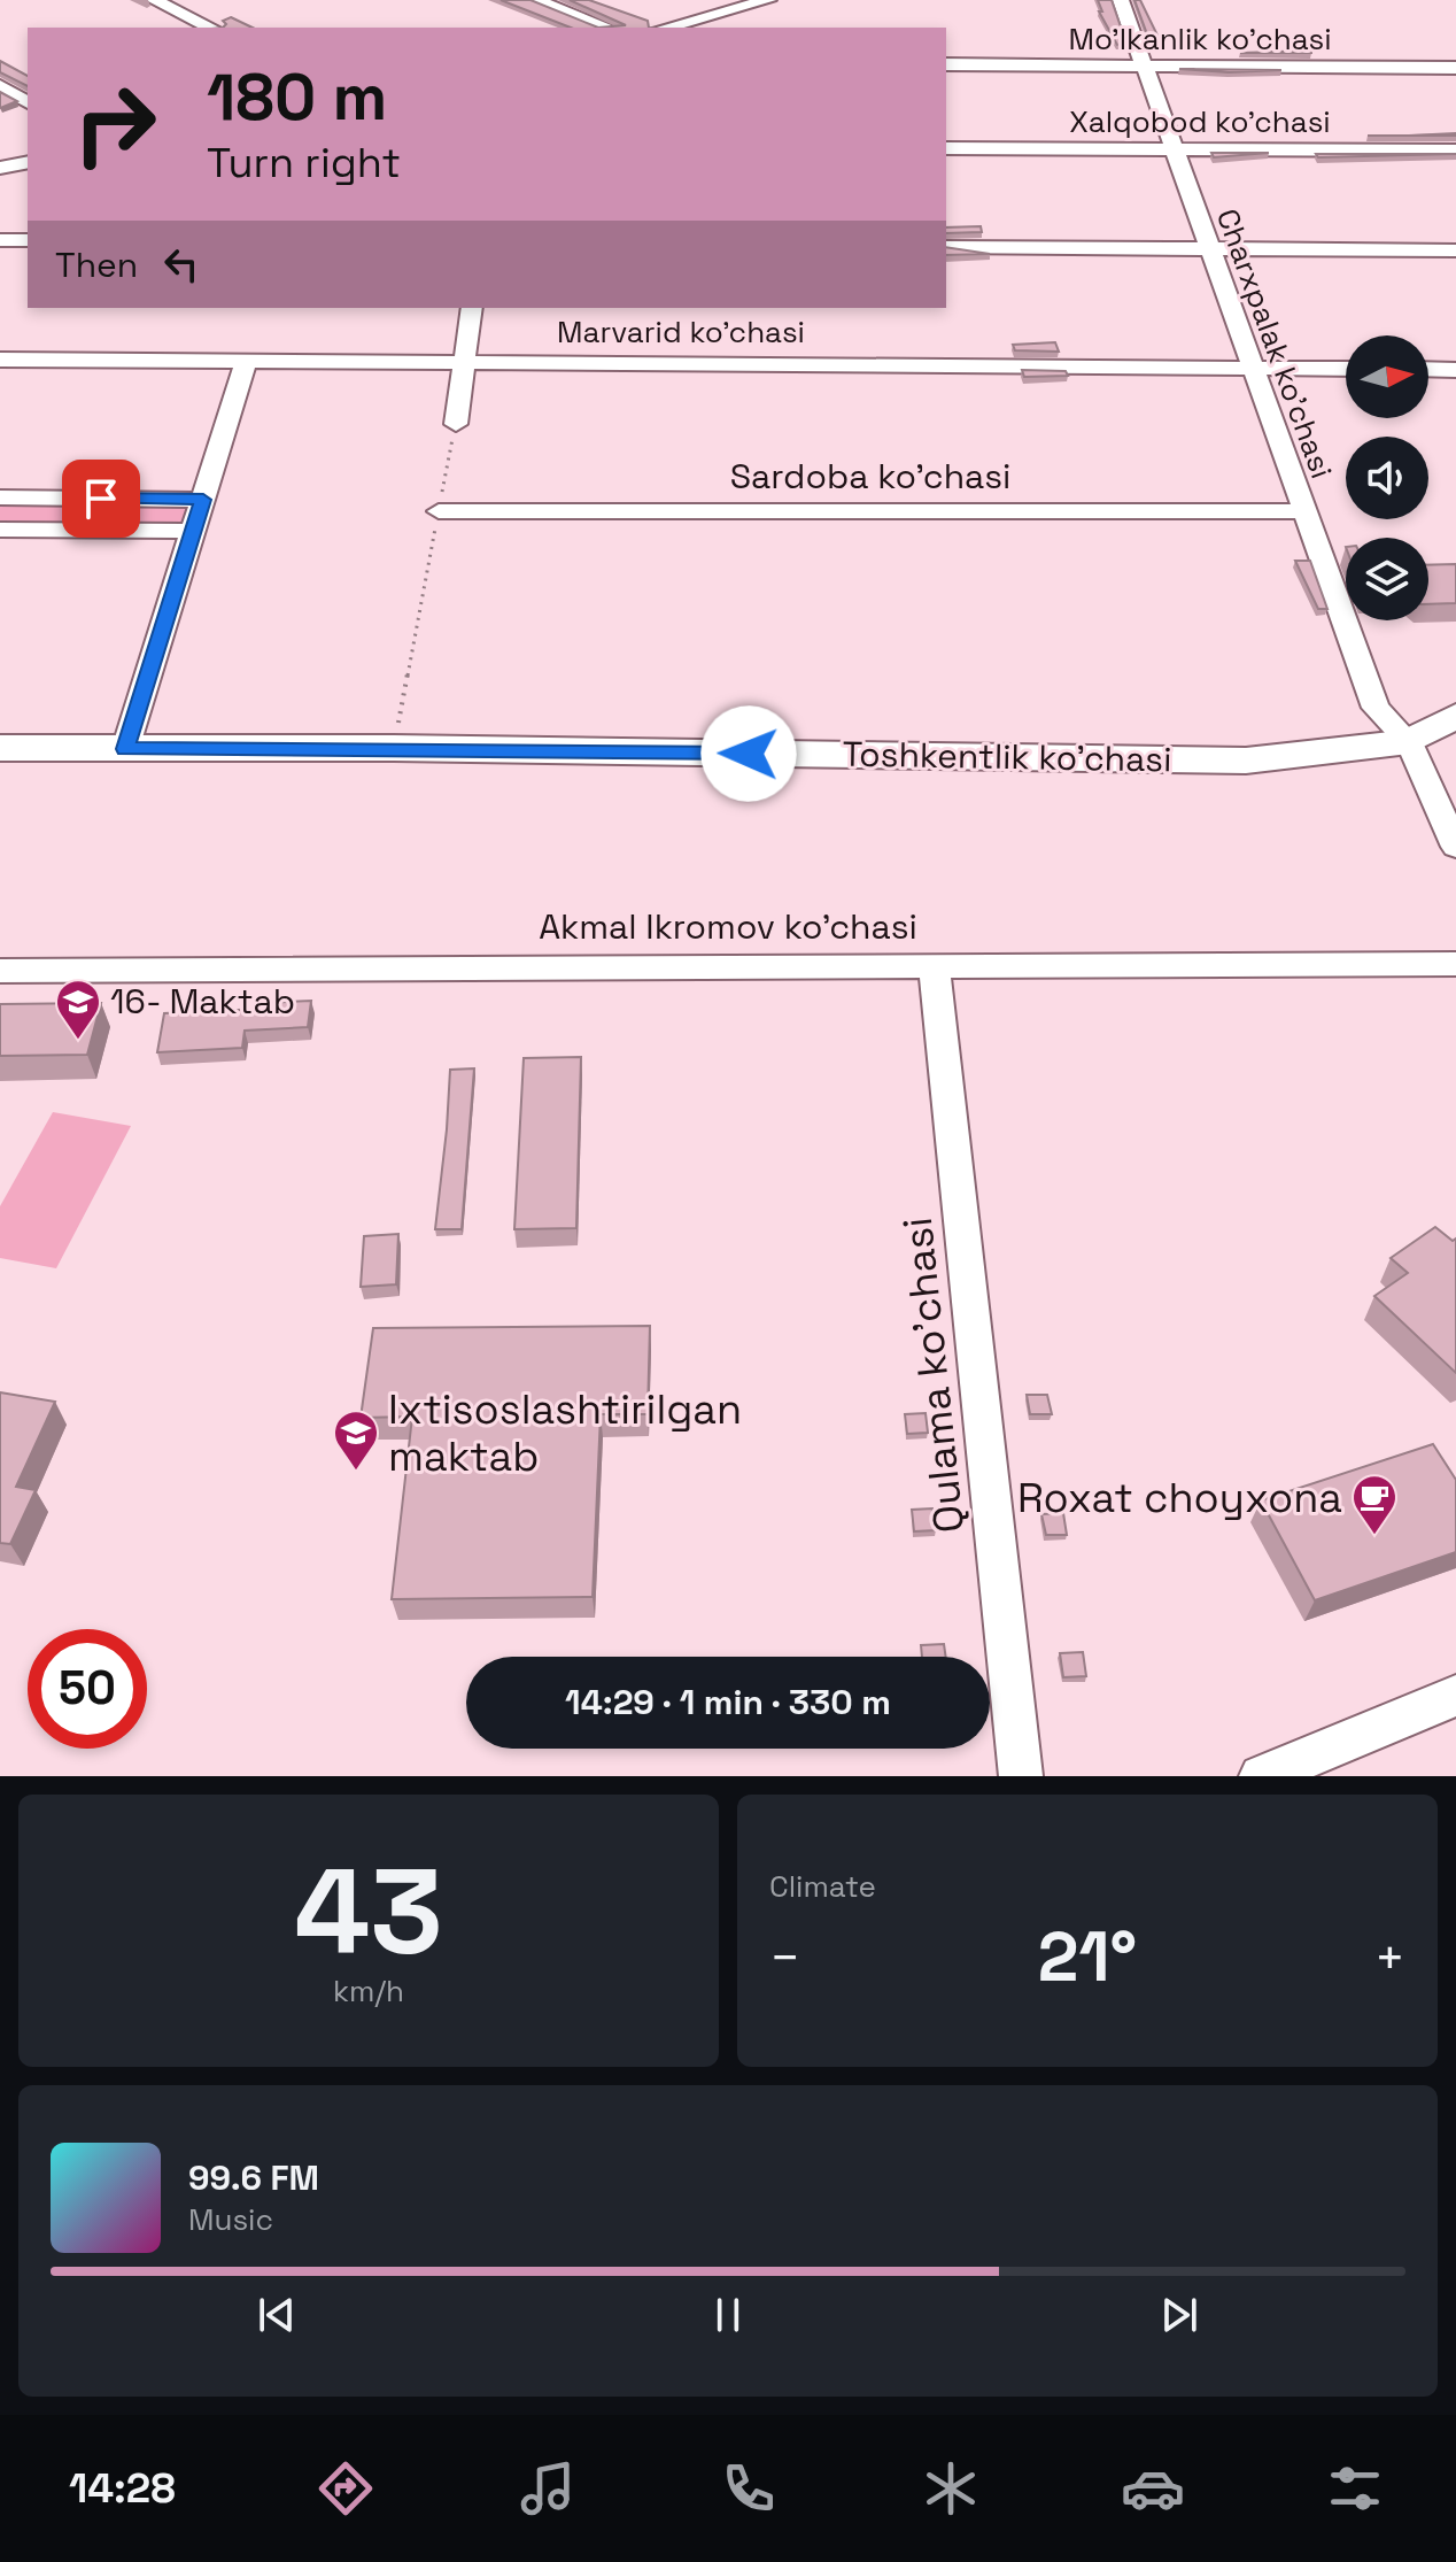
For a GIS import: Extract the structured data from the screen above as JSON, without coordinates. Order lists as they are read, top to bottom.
{
  "streets": {
    "main road": ["Toshkentlik ko'chasi"],
    "street": [
      "Mo'lkanlik ko'chasi",
      "Xalqobod ko'chasi",
      "Marvarid ko'chasi",
      "Charxpalak ko'chasi",
      "Sardoba ko'chasi",
      "Akmal Ikromov ko'chasi",
      "Qulama ko'chasi"
    ]
  },
  "crossings": [
    ["Mo'lkanlik ko'chasi", "Charxpalak ko'chasi"],
    ["Xalqobod ko'chasi", "Charxpalak ko'chasi"],
    ["Marvarid ko'chasi", "Charxpalak ko'chasi"],
    ["Charxpalak ko'chasi", "Sardoba ko'chasi"],
    ["Charxpalak ko'chasi", "Toshkentlik ko'chasi"],
    ["Akmal Ikromov ko'chasi", "Qulama ko'chasi"]
  ],
  "places": {
    "school or university": ["16- Maktab", "Ixtisoslashtirilgan maktab"],
    "cafe": ["Roxat choyxona"]
  },
  "north": "right",
  "page": {
    "turn": ["180 m", "Turn right"],
    "then": "Then",
    "limit": "50",
    "trip": "14:29 · 1 min · 330 m",
    "tile": [
      ["43", "km/h"],
      "Climate"
    ],
    "heat": ["−", "21°", "+"],
    "song": ["99.6 FM", "Music"],
    "tabs": "14:28"
  }
}
